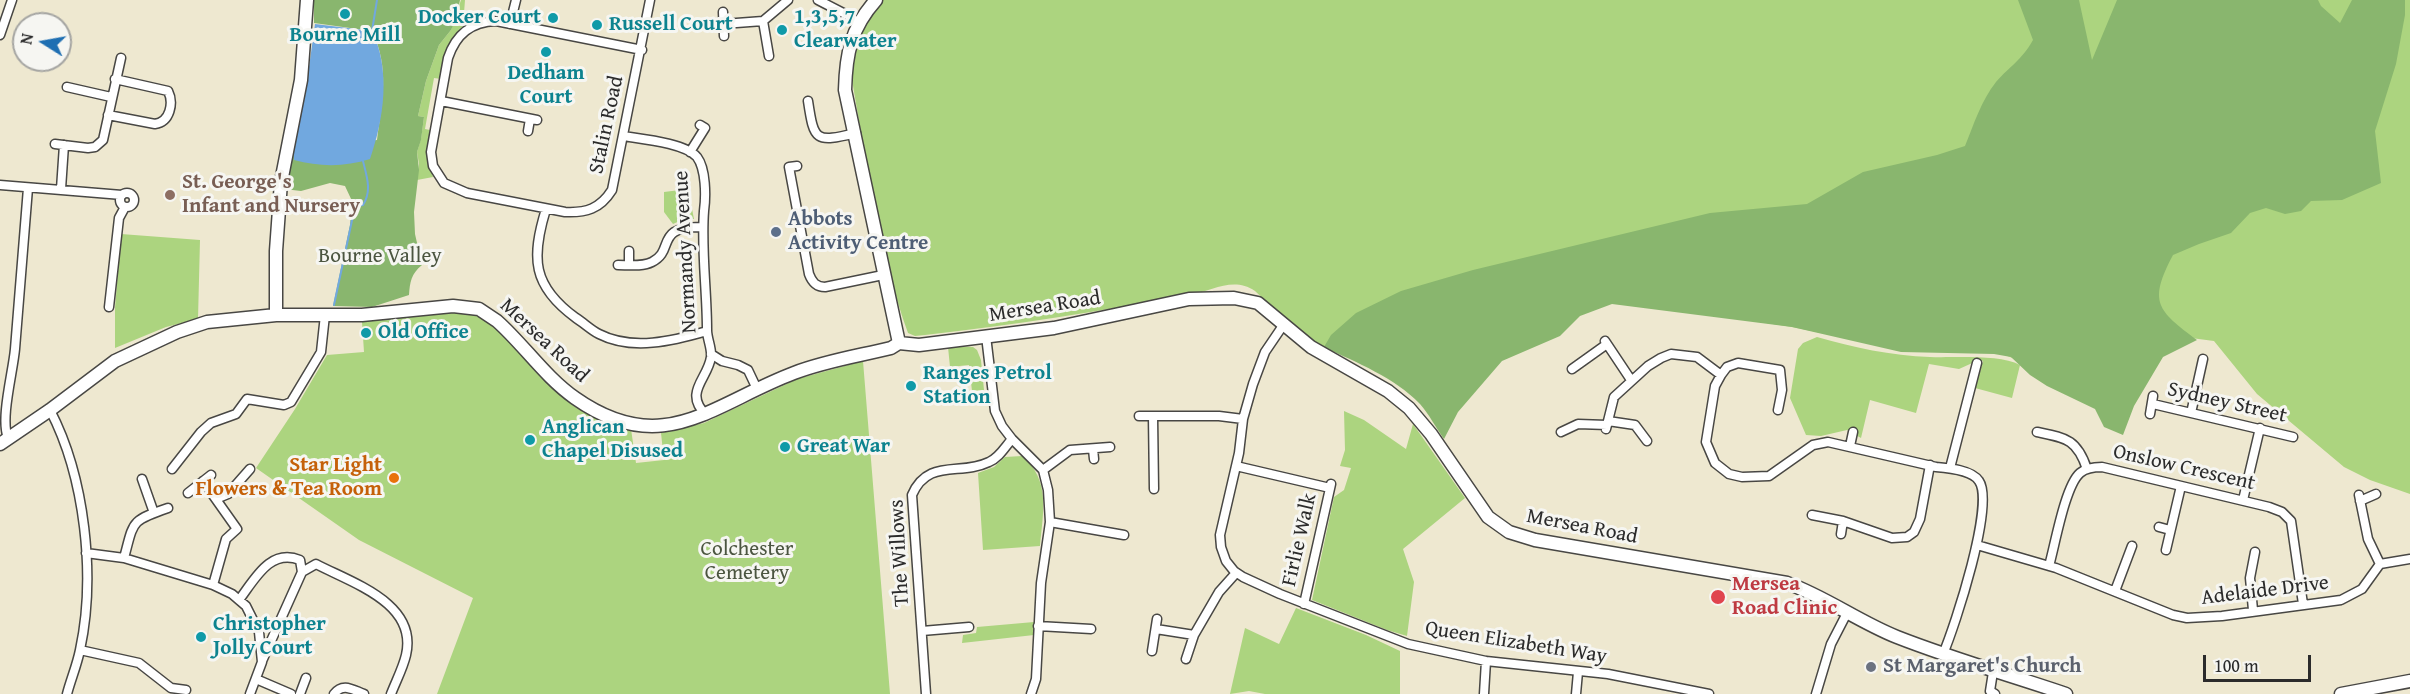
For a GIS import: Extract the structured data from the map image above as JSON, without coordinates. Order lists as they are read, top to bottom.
{
  "streets": {
    "main road": ["Mersea Road"],
    "street": [
      "Stalin Road",
      "Normandy Avenue",
      "Sydney Street",
      "Onslow Crescent",
      "Firlie Walk",
      "The Willows",
      "Adelaide Drive",
      "Queen Elizabeth Way"
    ]
  },
  "crossings": [
    ["Stalin Road", "Normandy Avenue"],
    ["Normandy Avenue", "Mersea Road"],
    ["Onslow Crescent", "Adelaide Drive"],
    ["Firlie Walk", "Queen Elizabeth Way"]
  ],
  "parks": ["Bourne Valley", "Colchester Cemetery"],
  "places": [
    "Bourne Mill",
    "Docker Court",
    "Russell Court",
    "1,3,5,7 Clearwater",
    "Dedham Court",
    "St. George's Infant and Nursery",
    "Abbots Activity Centre",
    "Old Office",
    "Ranges Petrol Station",
    "Anglican Chapel Disused",
    "Great War",
    "Star Light Flowers & Tea Room",
    "Mersea Road Clinic",
    "Christopher Jolly Court",
    "St Margaret's Church"
  ],
  "scale_bar": "100 m",
  "north": "left"
}
